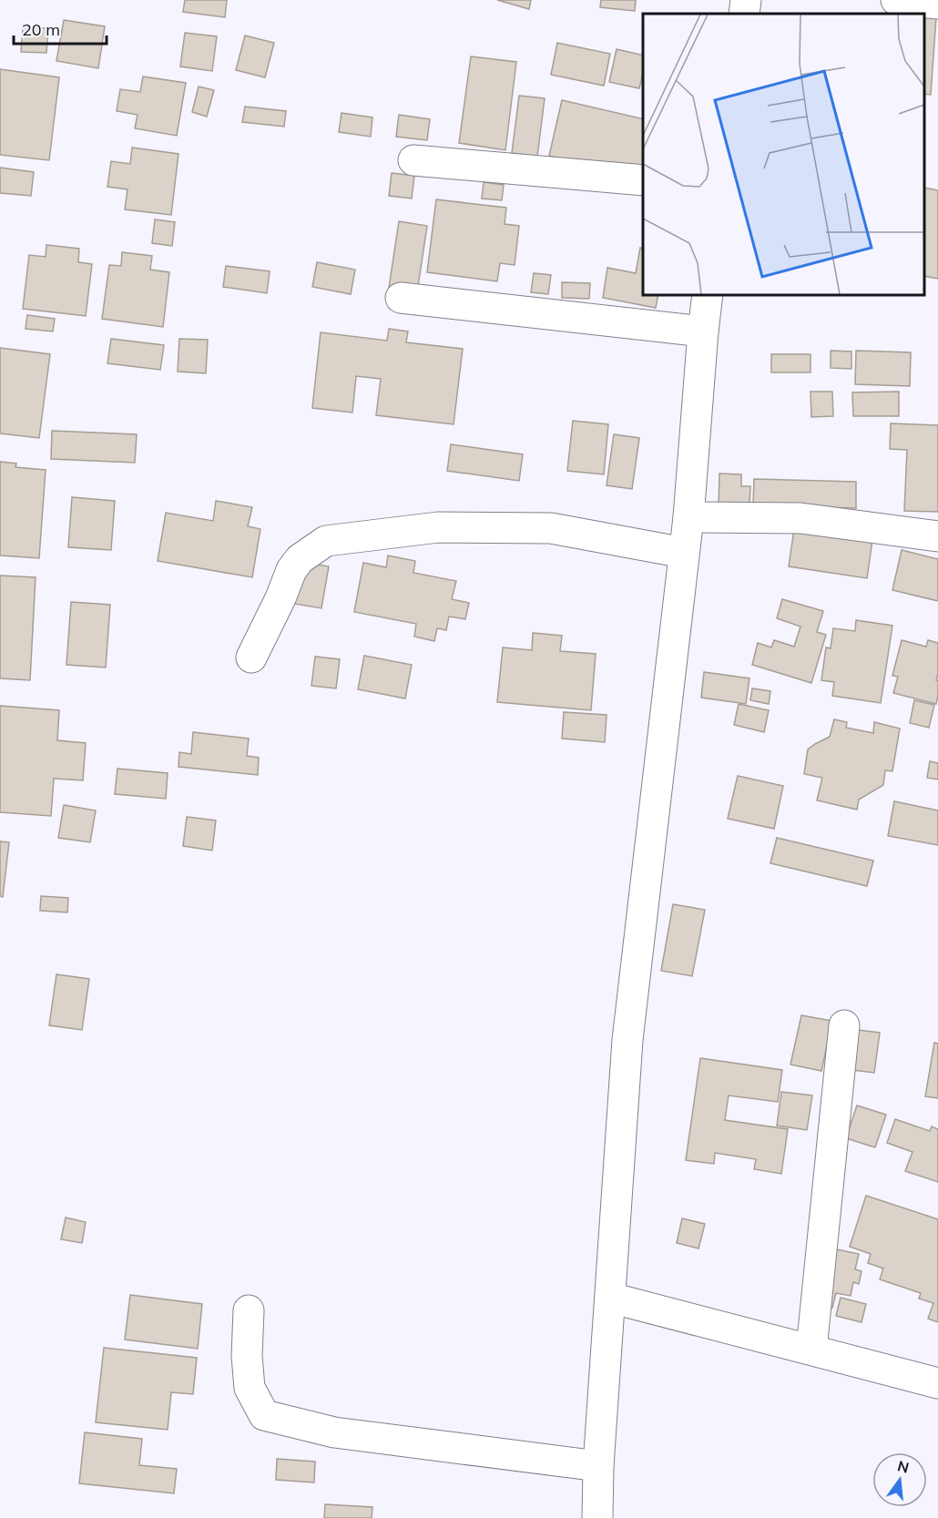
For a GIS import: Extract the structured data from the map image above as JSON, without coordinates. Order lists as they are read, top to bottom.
{
  "scale_bar": "20 m",
  "north": "top"
}
